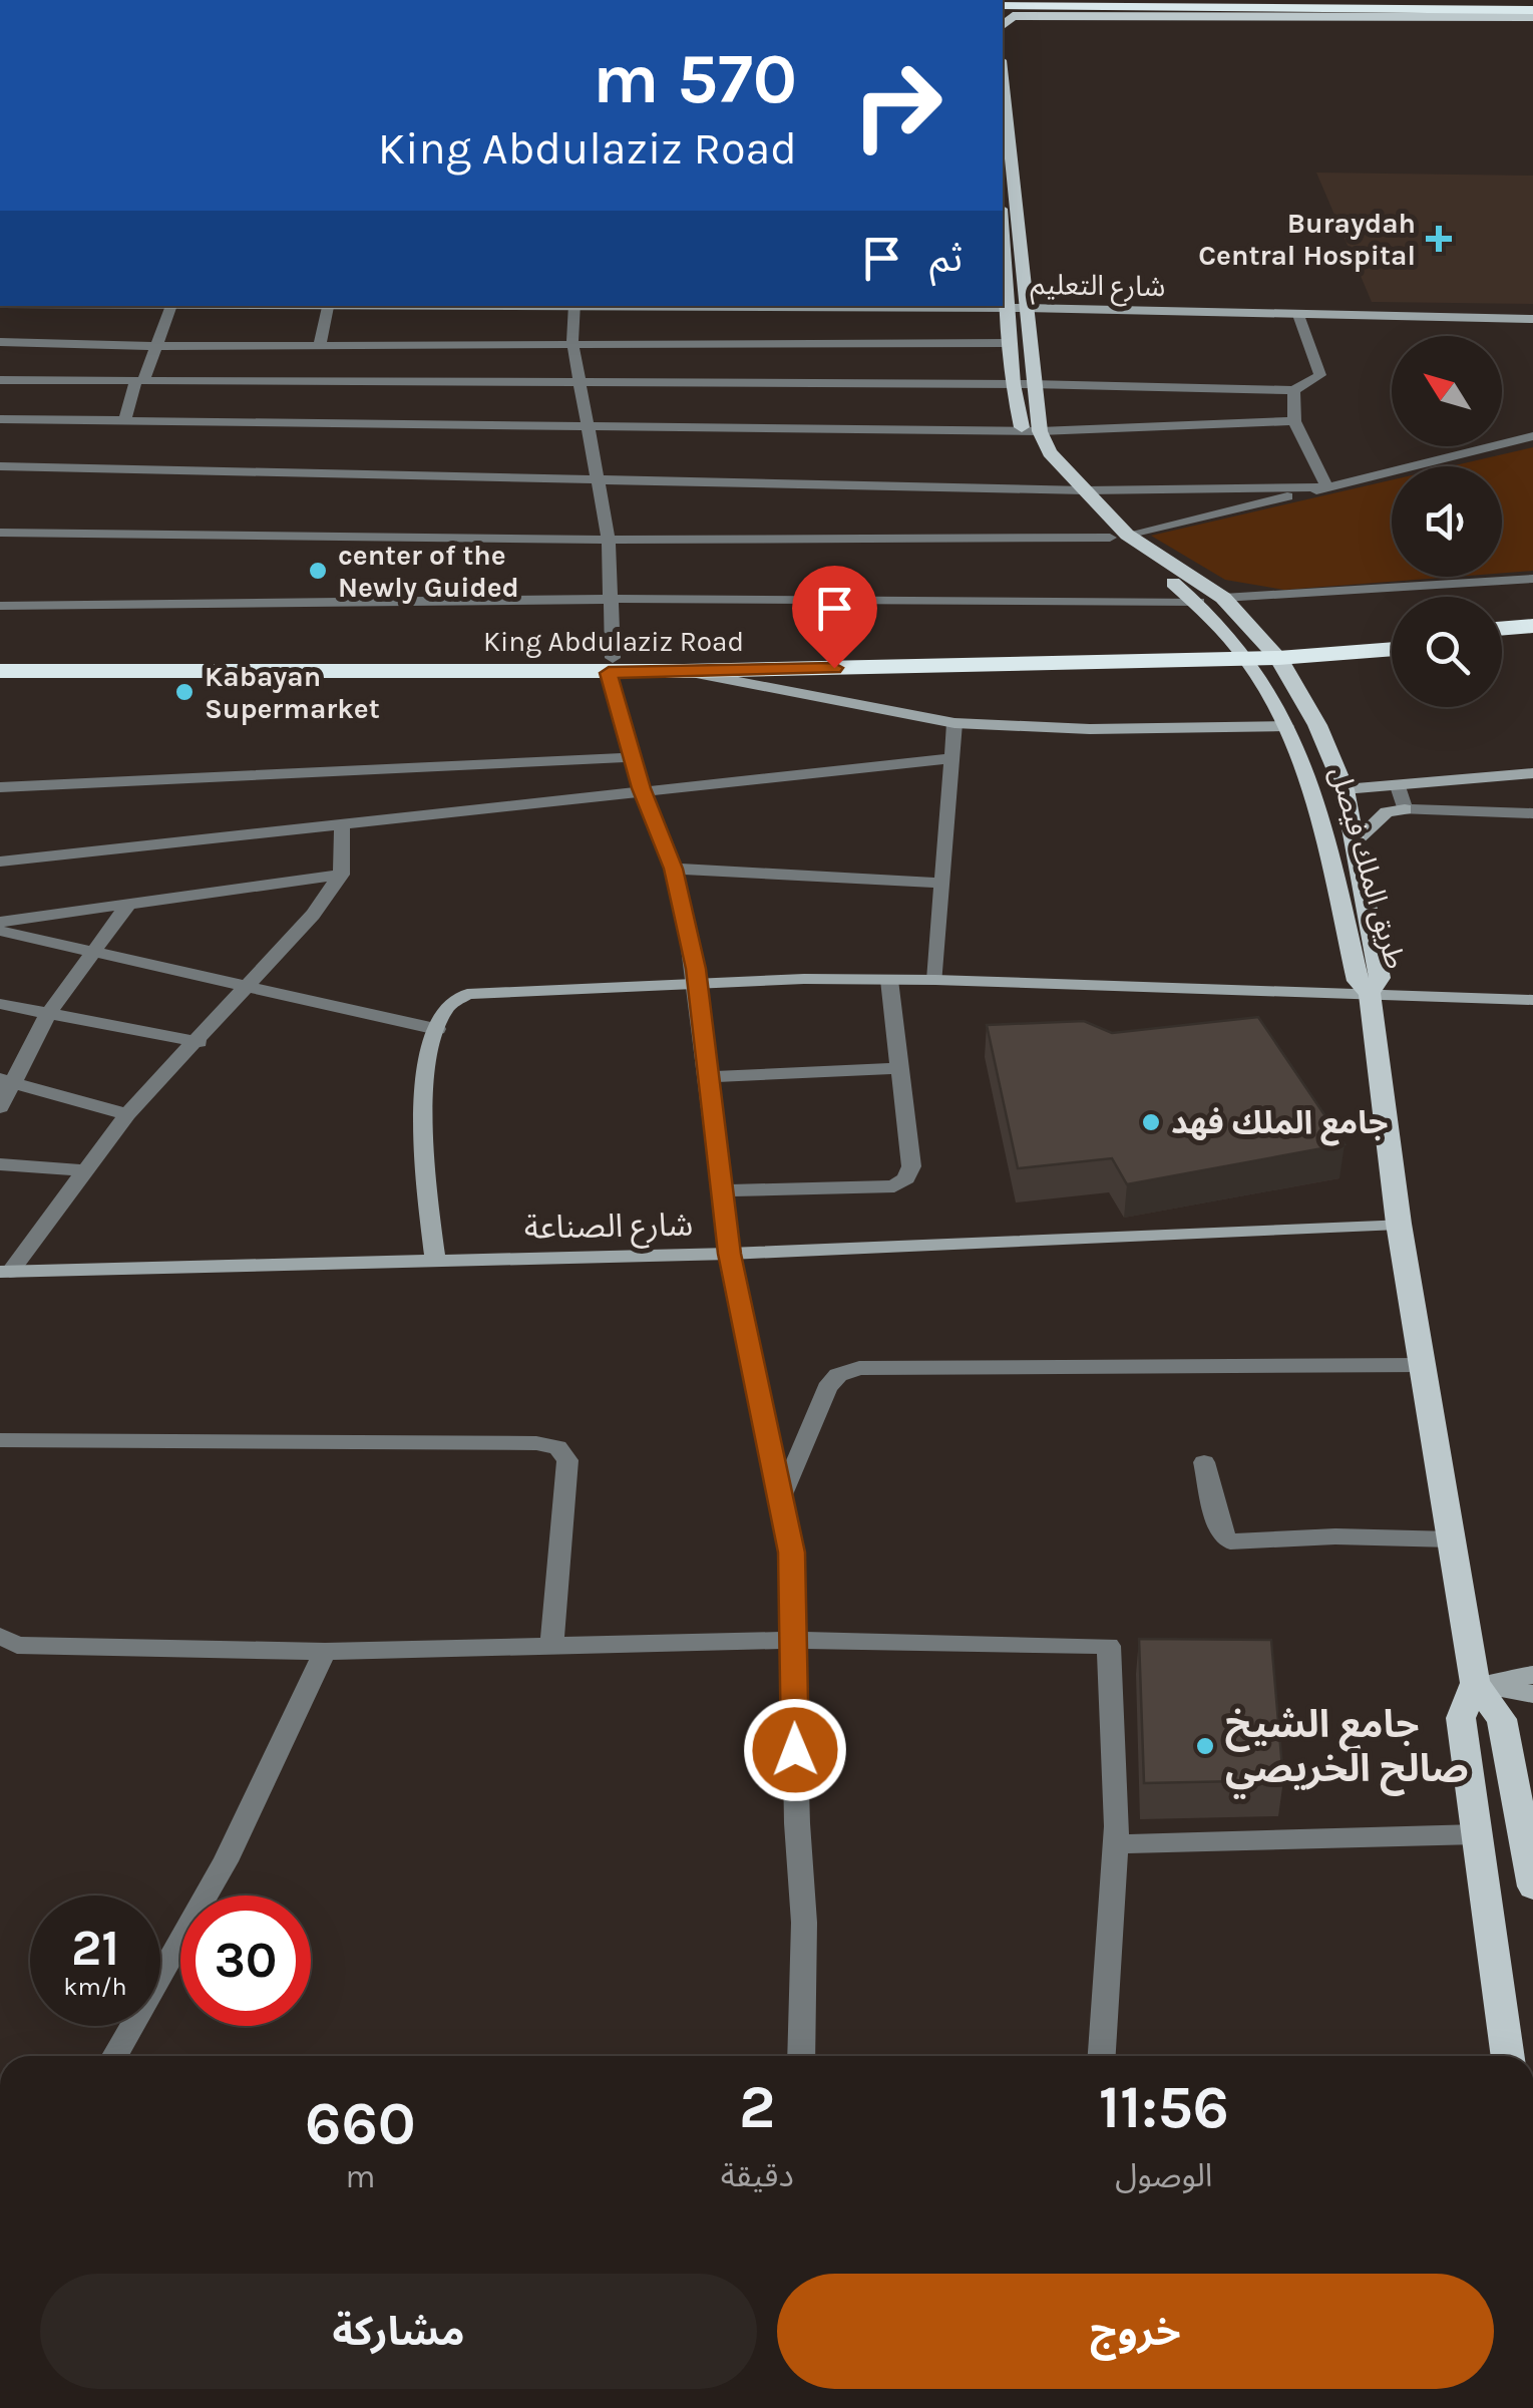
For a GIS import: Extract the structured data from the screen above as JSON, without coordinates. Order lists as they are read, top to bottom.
{
  "streets": {
    "highway": ["King Abdulaziz Road"],
    "main road": ["طريق الملك فيصل"],
    "street": ["شارع التعليم", "شارع الصناعة"]
  },
  "crossings": [
    ["شارع التعليم", "طريق الملك فيصل"],
    ["King Abdulaziz Road", "طريق الملك فيصل"],
    ["طريق الملك فيصل", "شارع الصناعة"]
  ],
  "places": {
    "health": ["Buraydah Central Hospital"],
    "other": [
      "center of the Newly Guided",
      "Kabayan Supermarket",
      "جامع الملك فهد",
      "جامع الشيخ صالح الخريصي"
    ]
  },
  "north": "top left",
  "page": {
    "turn": ["570 m", "King Abdulaziz Road"],
    "then": "ثم",
    "speed": "21 km/h",
    "limit": "30",
    "eta": [
      "11:56",
      "الوصول",
      "2",
      "دقيقة",
      "660",
      "m"
    ],
    "buttons": ["خروج", "مشاركة"]
  }
}
